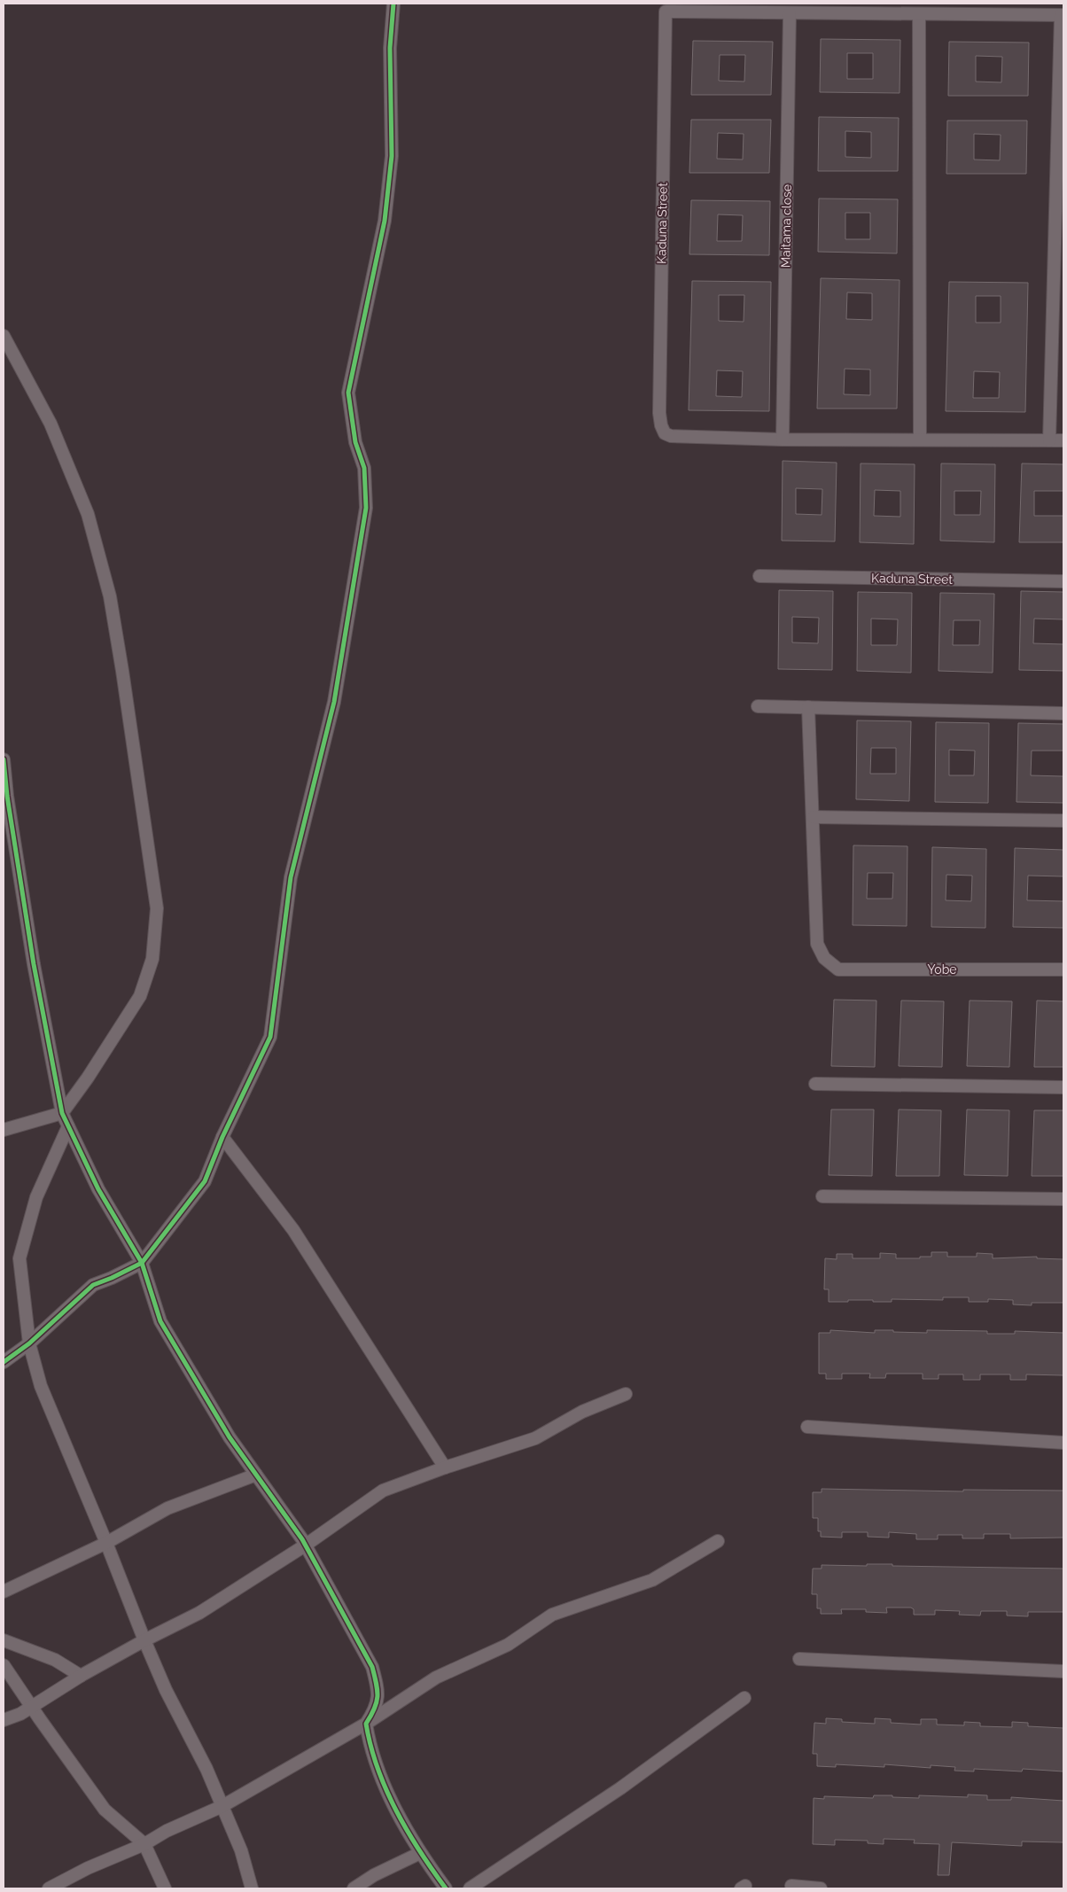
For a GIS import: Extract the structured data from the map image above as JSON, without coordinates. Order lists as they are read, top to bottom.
{
  "streets": {
    "street": ["Kaduna Street", "Maitama close", "Yobe"]
  },
  "crossings": [
    ["Kaduna Street", "Maitama close"]
  ]
}
